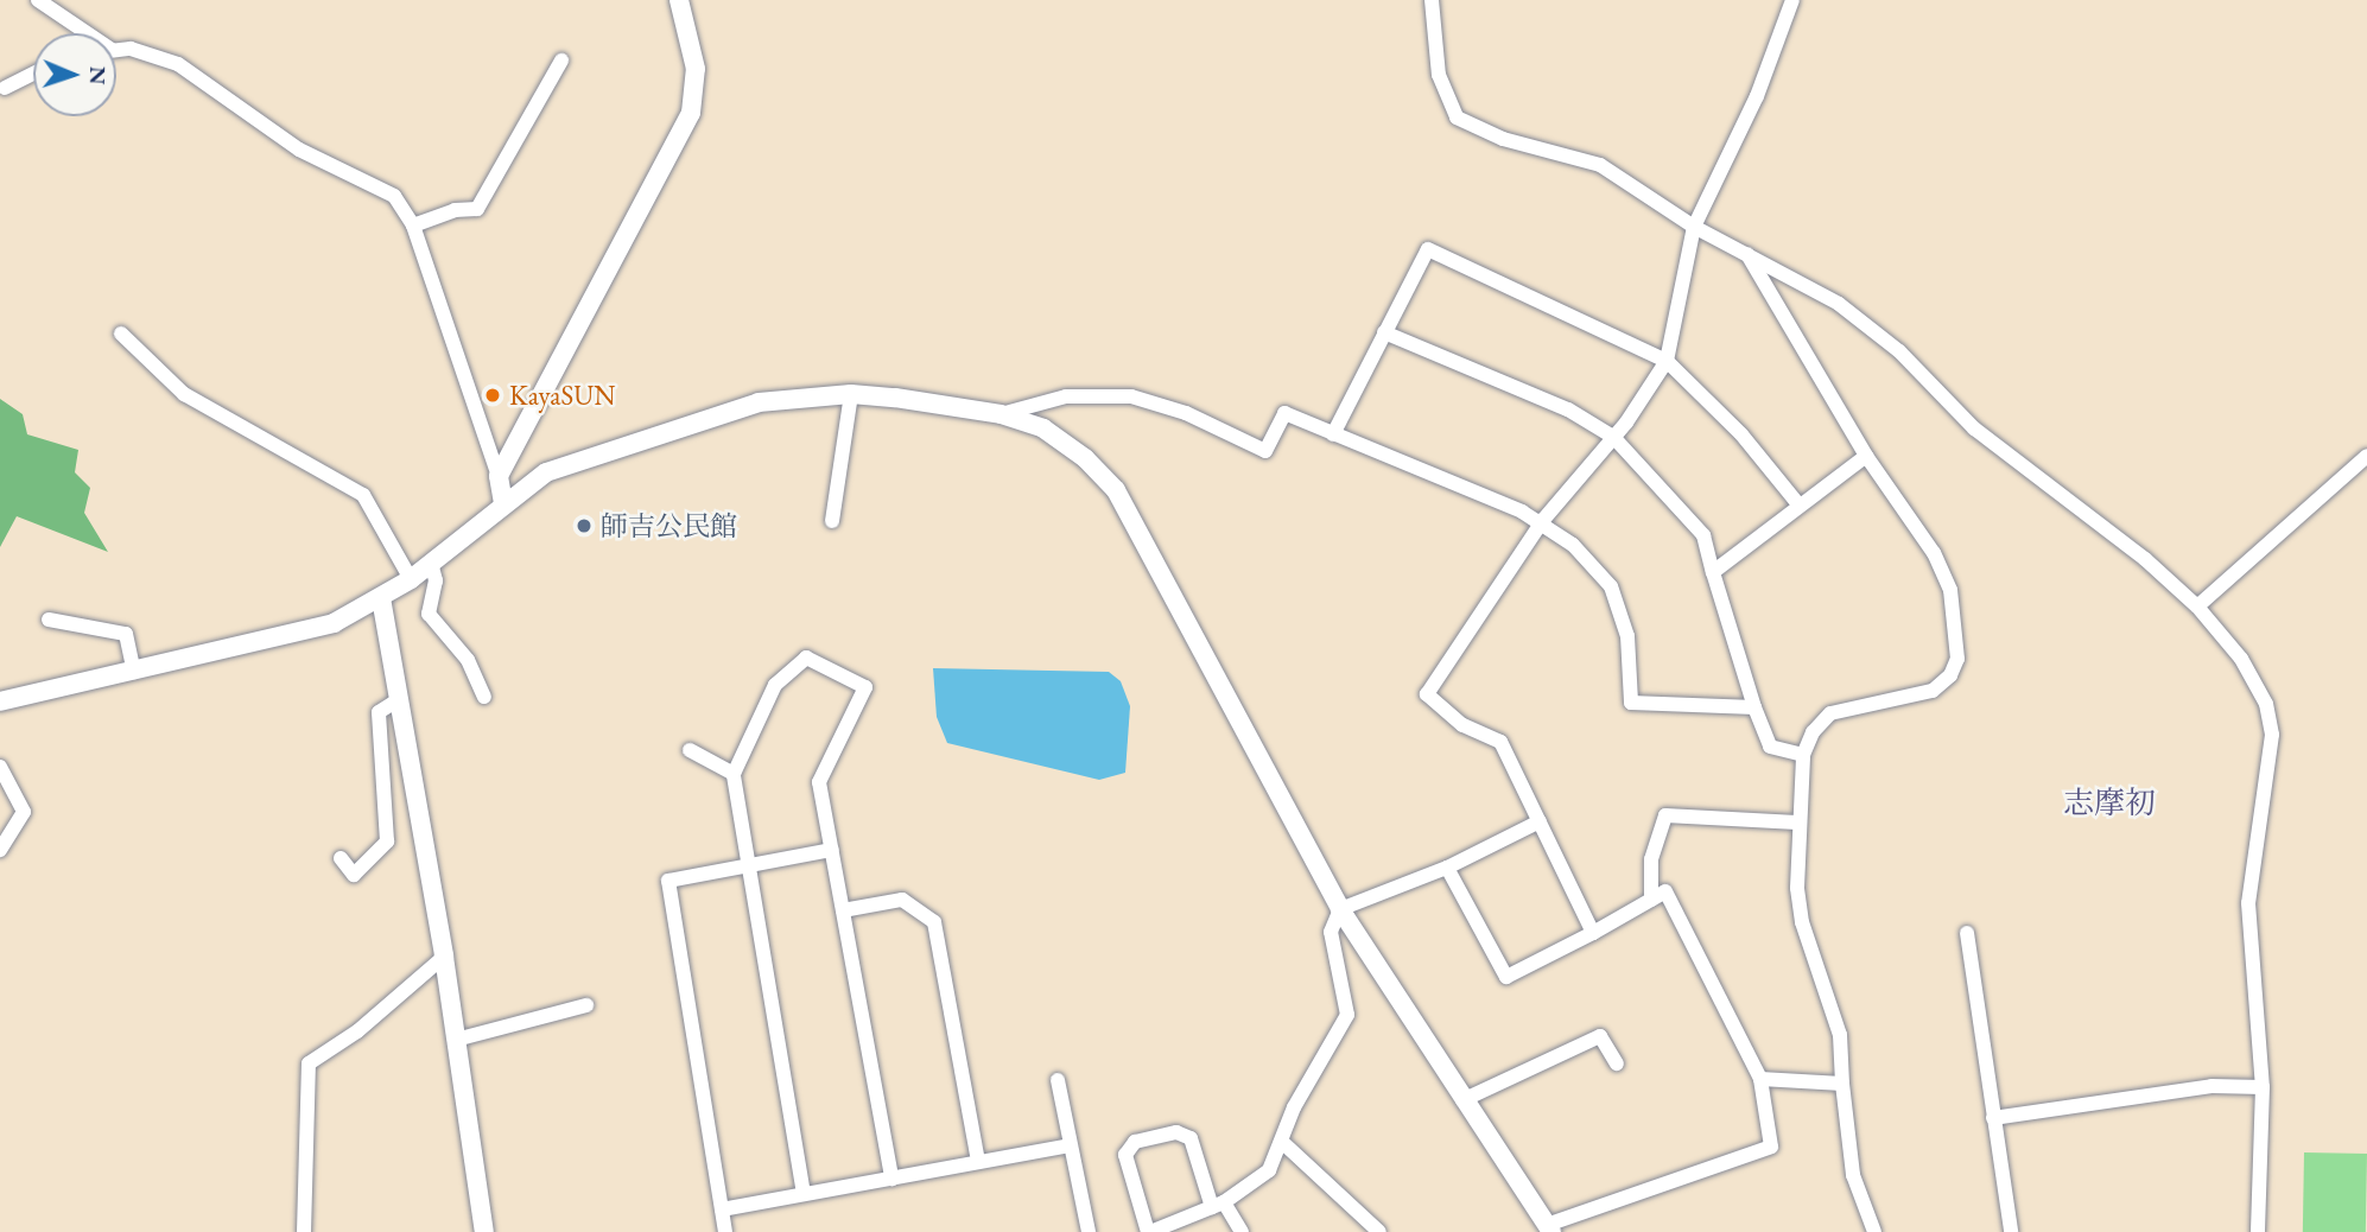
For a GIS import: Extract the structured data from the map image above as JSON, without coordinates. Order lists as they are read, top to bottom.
{
  "districts": ["志摩初"],
  "places": ["KayaSUN", "師吉公民館"],
  "north": "right"
}
